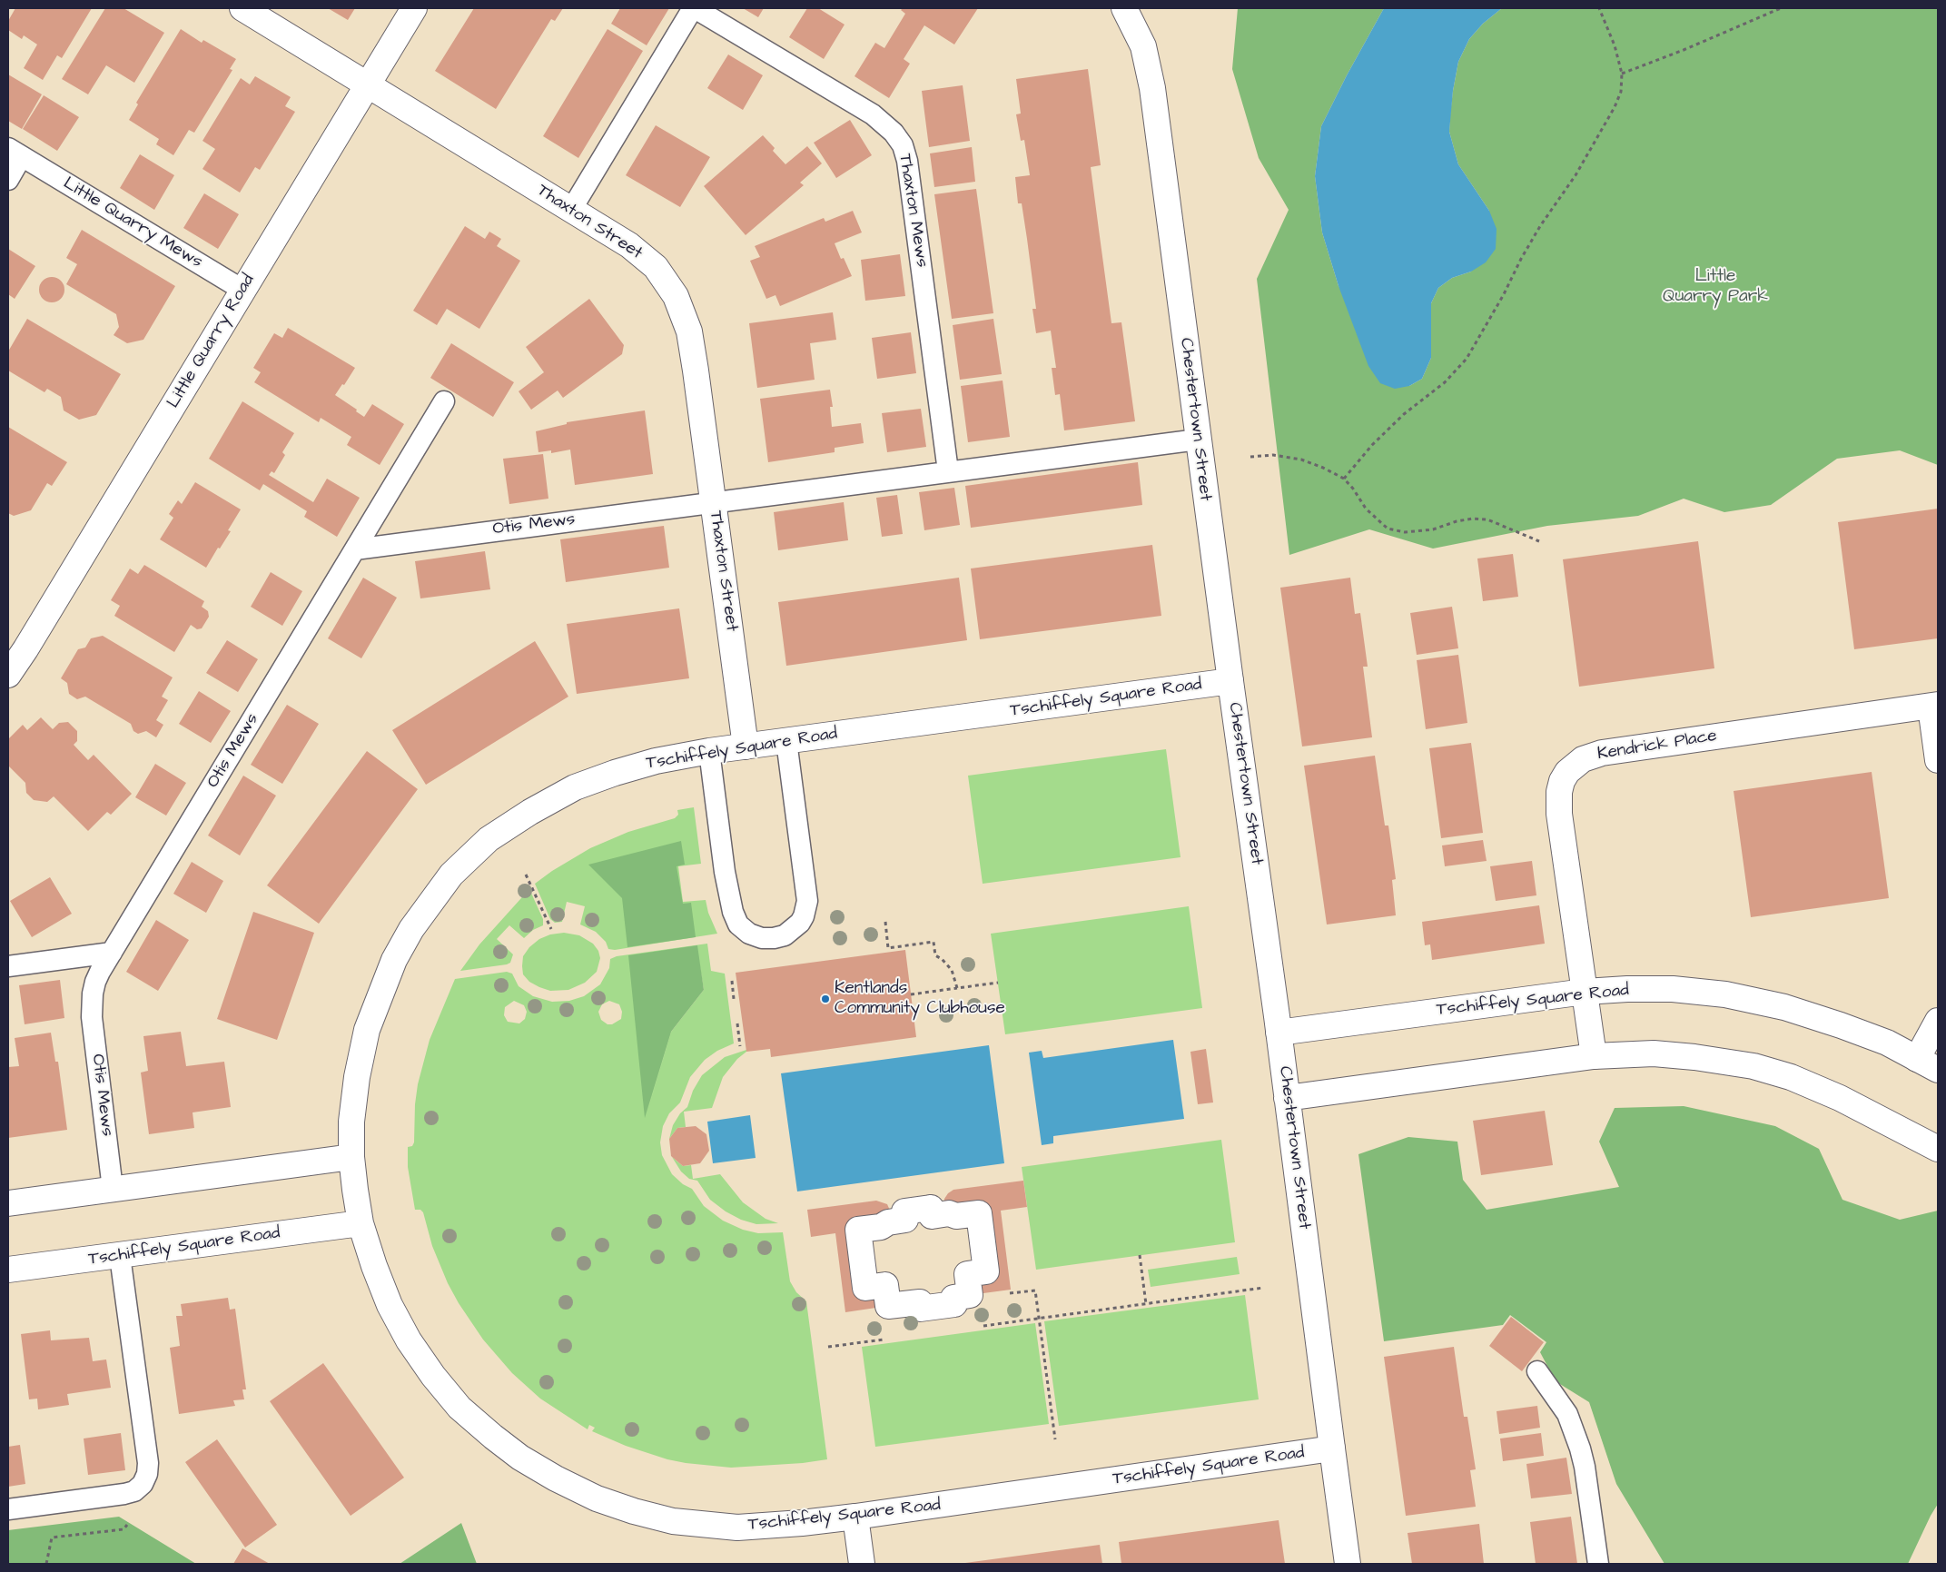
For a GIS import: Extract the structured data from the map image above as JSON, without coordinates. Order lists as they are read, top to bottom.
{
  "streets": {
    "street": [
      "Thaxton Street",
      "Little Quarry Road",
      "Chestertown Street",
      "Tschiffely Square Road",
      "Kendrick Place"
    ],
    "lane": ["Thaxton Mews", "Little Quarry Mews", "Otis Mews"]
  },
  "crossings": [
    ["Thaxton Mews", "Thaxton Street"],
    ["Thaxton Street", "Little Quarry Road"],
    ["Thaxton Street", "Otis Mews"],
    ["Thaxton Street", "Tschiffely Square Road"],
    ["Little Quarry Mews", "Little Quarry Road"],
    ["Chestertown Street", "Tschiffely Square Road"],
    ["Tschiffely Square Road", "Kendrick Place"]
  ],
  "parks": ["Little Quarry Park"],
  "places": ["Kentlands Community Clubhouse"]
}
